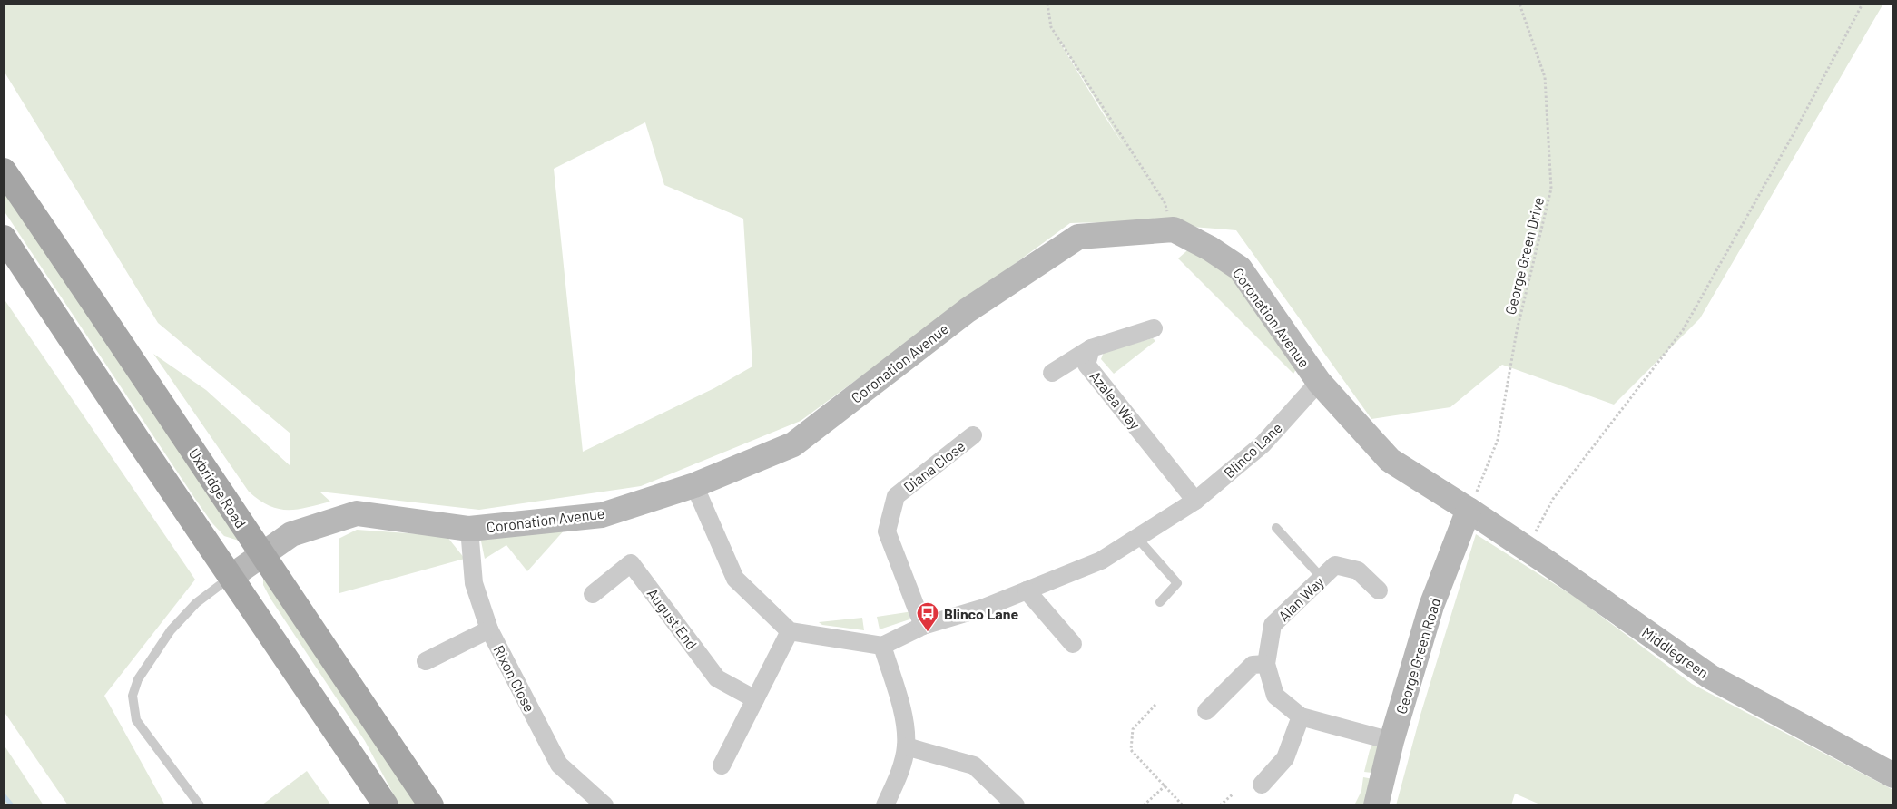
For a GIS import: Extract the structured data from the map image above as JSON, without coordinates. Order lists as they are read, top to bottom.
{
  "streets": {
    "main road": ["Uxbridge Road"],
    "street": [
      "Coronation Avenue",
      "Azalea Way",
      "Blinco Lane",
      "Diana Close",
      "Alan Way",
      "August End",
      "Middlegreen",
      "George Green Road",
      "Rixon Close"
    ],
    "path": ["George Green Drive"]
  },
  "crossings": [
    ["George Green Drive", "Coronation Avenue"],
    ["George Green Drive", "Middlegreen"],
    ["George Green Drive", "George Green Road"],
    ["Coronation Avenue", "Blinco Lane"],
    ["Coronation Avenue", "Uxbridge Road"],
    ["Coronation Avenue", "Middlegreen"],
    ["Coronation Avenue", "George Green Road"],
    ["Coronation Avenue", "Rixon Close"],
    ["Azalea Way", "Blinco Lane"],
    ["Blinco Lane", "Diana Close"],
    ["Alan Way", "George Green Road"],
    ["Middlegreen", "George Green Road"]
  ],
  "places": {
    "bus stop": ["Blinco Lane"]
  }
}
